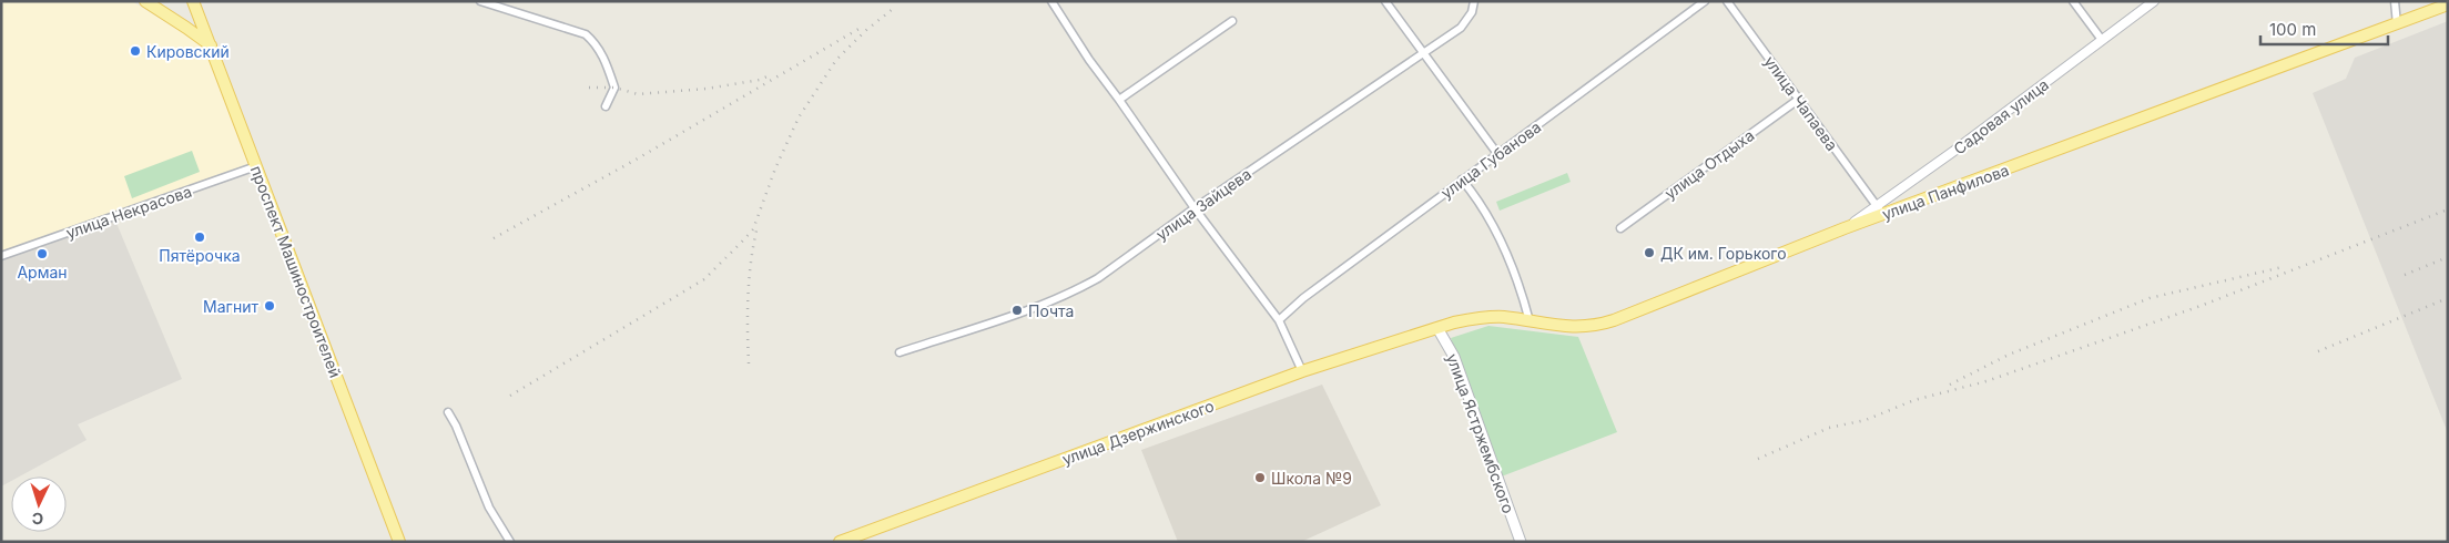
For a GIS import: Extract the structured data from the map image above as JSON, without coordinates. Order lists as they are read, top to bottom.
{
  "streets": {
    "main road": [
      "улица Панфилова",
      "проспект Машиностроителей",
      "улица Дзержинского",
      "улица Ястржембского"
    ],
    "street": [
      "улица Чапаева",
      "Садовая улица",
      "улица Губанова",
      "улица Отдыха",
      "улица Зайцева",
      "улица Некрасова"
    ]
  },
  "crossings": [
    ["улица Чапаева", "Садовая улица"],
    ["улица Чапаева", "улица Отдыха"],
    ["улица Чапаева", "улица Панфилова"],
    ["Садовая улица", "улица Панфилова"],
    ["улица Панфилова", "улица Дзержинского"],
    ["улица Панфилова", "улица Ястржембского"],
    ["улица Некрасова", "проспект Машиностроителей"],
    ["улица Дзержинского", "улица Ястржембского"]
  ],
  "places": [
    "Кировский",
    "Пятёрочка",
    "ДК им. Горького",
    "Арман",
    "Магнит",
    "Почта",
    "Школа №9"
  ],
  "scale_bar": "100 m",
  "north": "bottom"
}
